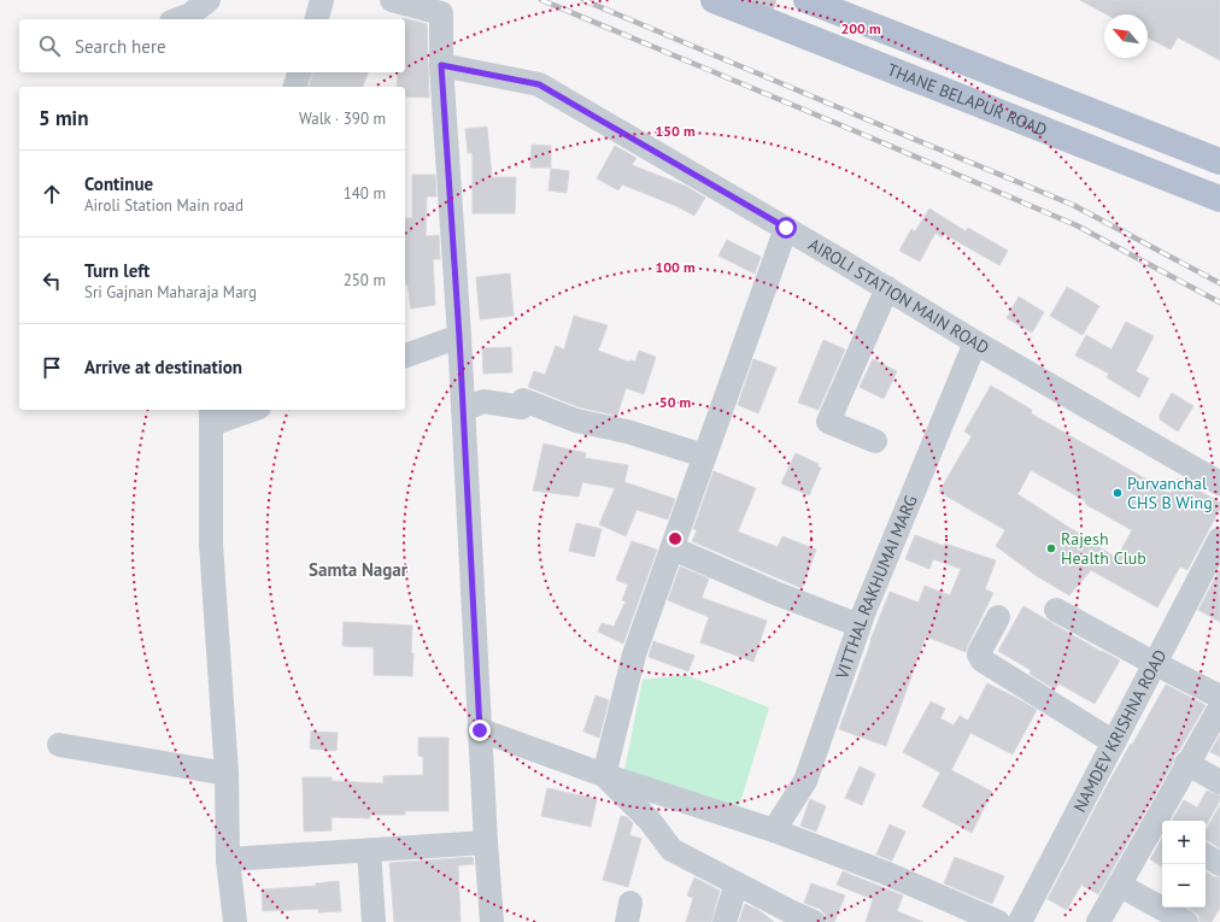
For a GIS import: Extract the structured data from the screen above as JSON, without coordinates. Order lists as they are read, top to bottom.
{
  "streets": {
    "main road": ["THANE BELAPUR ROAD"],
    "street": ["AIROLI STATION MAIN ROAD", "VITTHAL RAKHUMAI MARG", "NAMDEV KRISHNA ROAD"]
  },
  "crossings": [
    ["AIROLI STATION MAIN ROAD", "VITTHAL RAKHUMAI MARG"]
  ],
  "districts": ["Samta Nagar"],
  "places": ["Purvanchal CHS B Wing", "Rajesh Health Club"],
  "north": "top left",
  "page": {
    "search": "Search here",
    "heading": ["5 min", "Walk · 390 m"],
    "list": [
      ["Continue", "Airoli Station Main road", "140 m"],
      ["Turn left", "Sri Gajnan Maharaja Marg", "250 m"],
      "Arrive at destination"
    ],
    "map_buttons": ["+", "−"]
  },
  "rings": [
    "200 m",
    "150 m",
    "100 m",
    "50 m"
  ]
}
